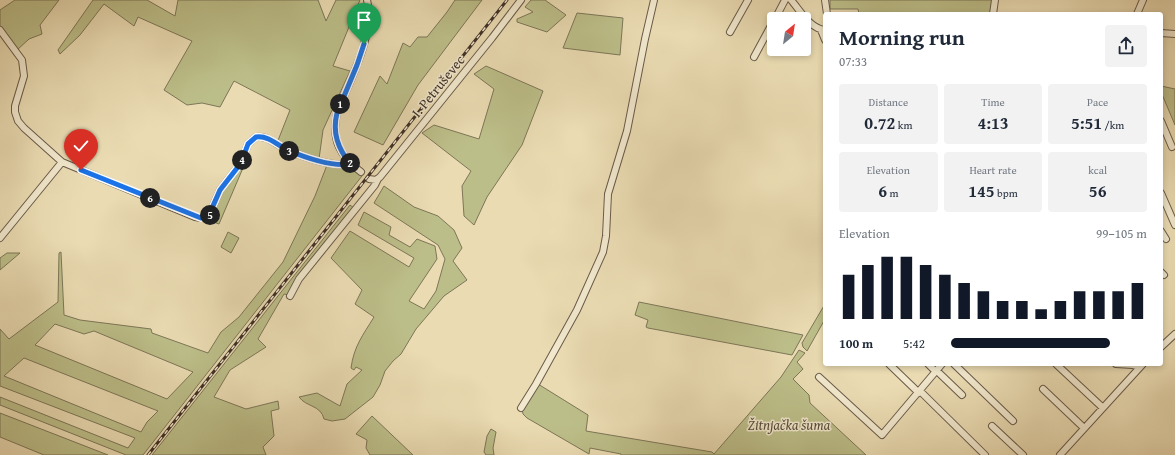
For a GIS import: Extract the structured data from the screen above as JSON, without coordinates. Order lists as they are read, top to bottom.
{
  "streets": {
    "street": ["I. Petruševec"]
  },
  "parks": ["Žitnjačka šuma"],
  "north": "top right",
  "page": {
    "heading": ["Morning run", "07:33"],
    "stats": [
      ["Distance", "0.72 km"],
      ["Time", "4:13"],
      ["Pace", "5:51 /km"],
      ["Elevation", "6 m"],
      ["Heart rate", "145 bpm"],
      ["kcal", "56"]
    ],
    "pins": [
      "1",
      "3",
      "4",
      "2",
      "6",
      "5"
    ],
    "chart": ["Elevation", "99–105 m"],
    "list": [
      {
        "name": "100 m",
        "note": "5:42"
      }
    ]
  }
}
